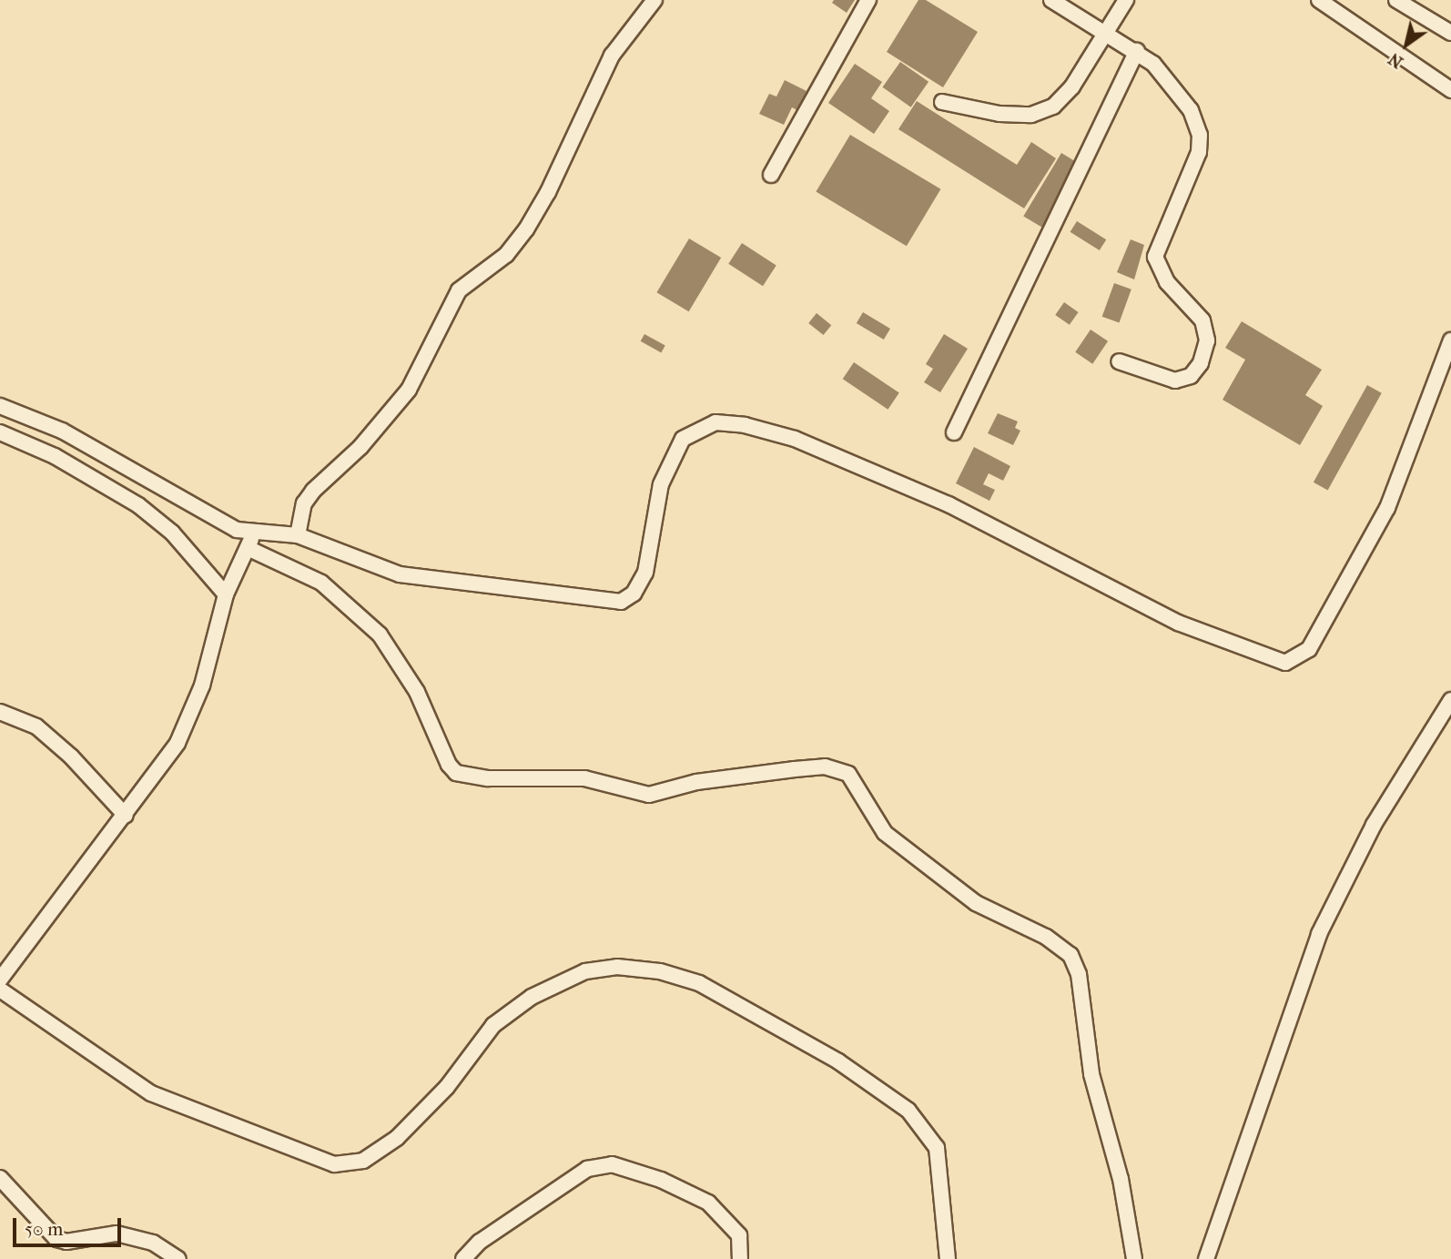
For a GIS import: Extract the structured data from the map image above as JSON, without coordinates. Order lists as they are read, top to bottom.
{
  "scale_bar": "50 m",
  "north": "bottom left"
}
